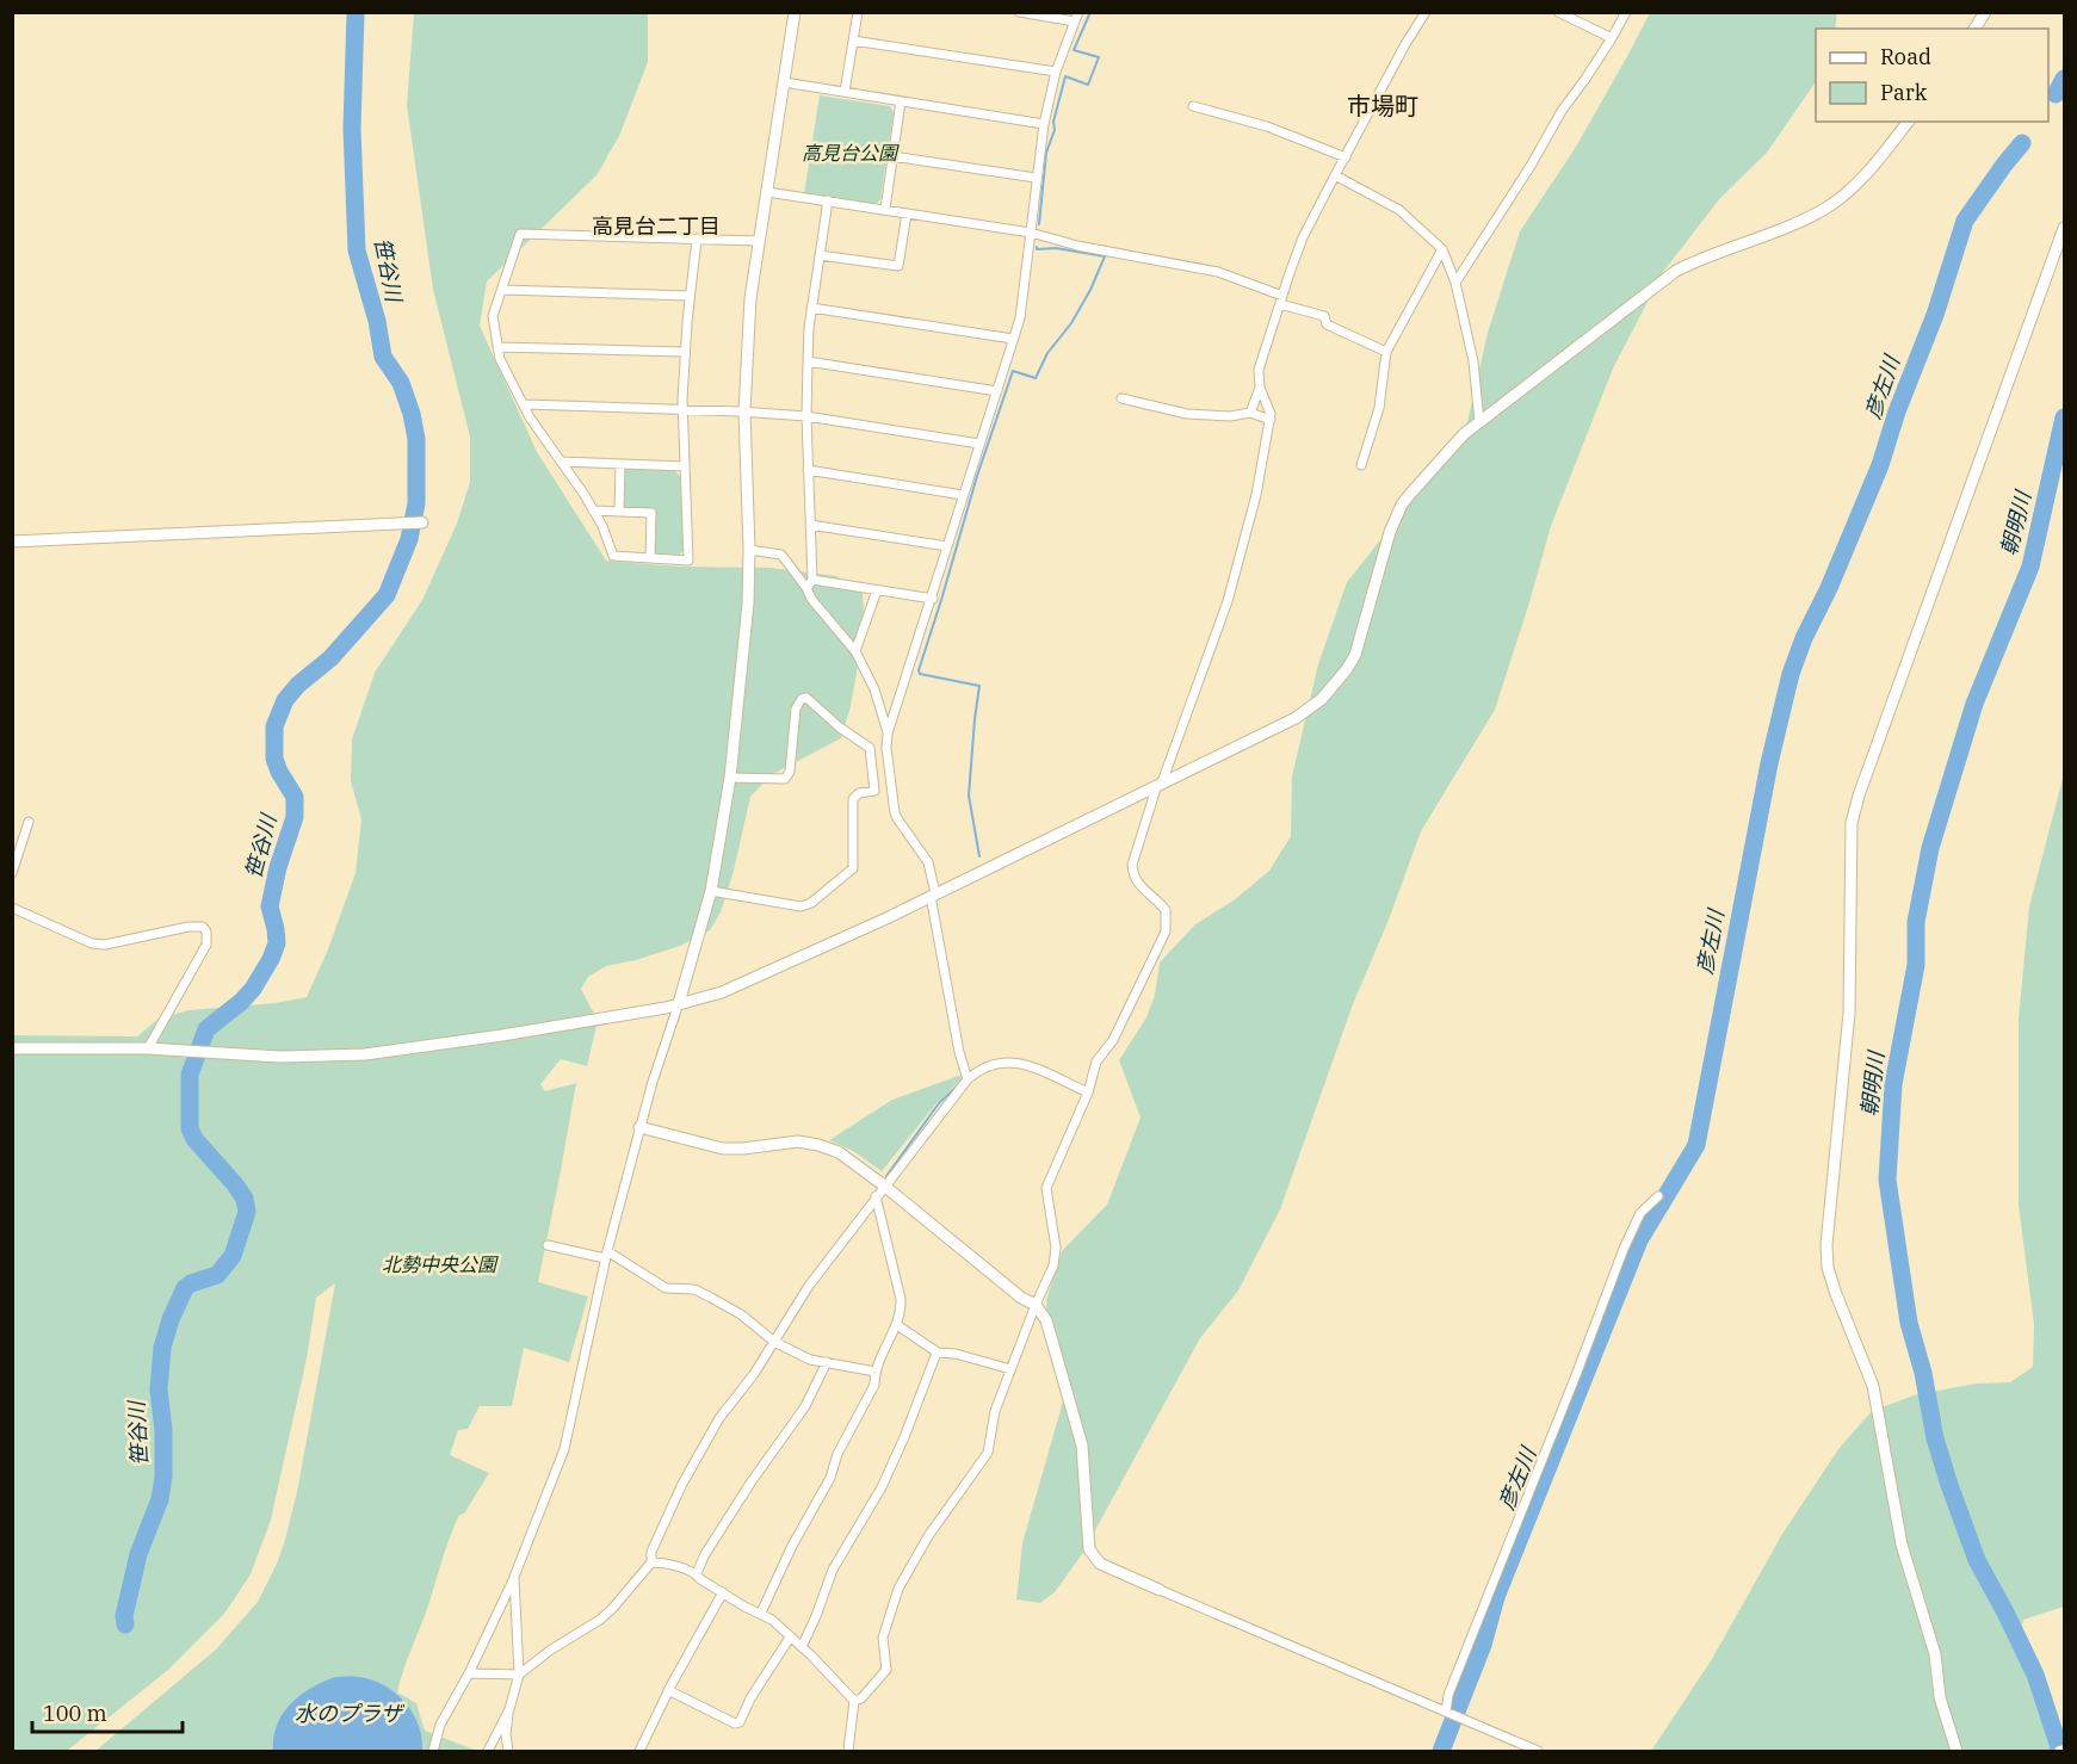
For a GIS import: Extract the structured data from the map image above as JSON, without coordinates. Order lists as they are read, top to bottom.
{
  "districts": ["市場町", "高見台二丁目"],
  "water": [
    "笹谷川",
    "彦左川",
    "朝明川",
    "水のプラザ"
  ],
  "parks": ["高見台公園", "北勢中央公園"],
  "legend": ["Road", "Park"],
  "scale_bar": "100 m"
}
